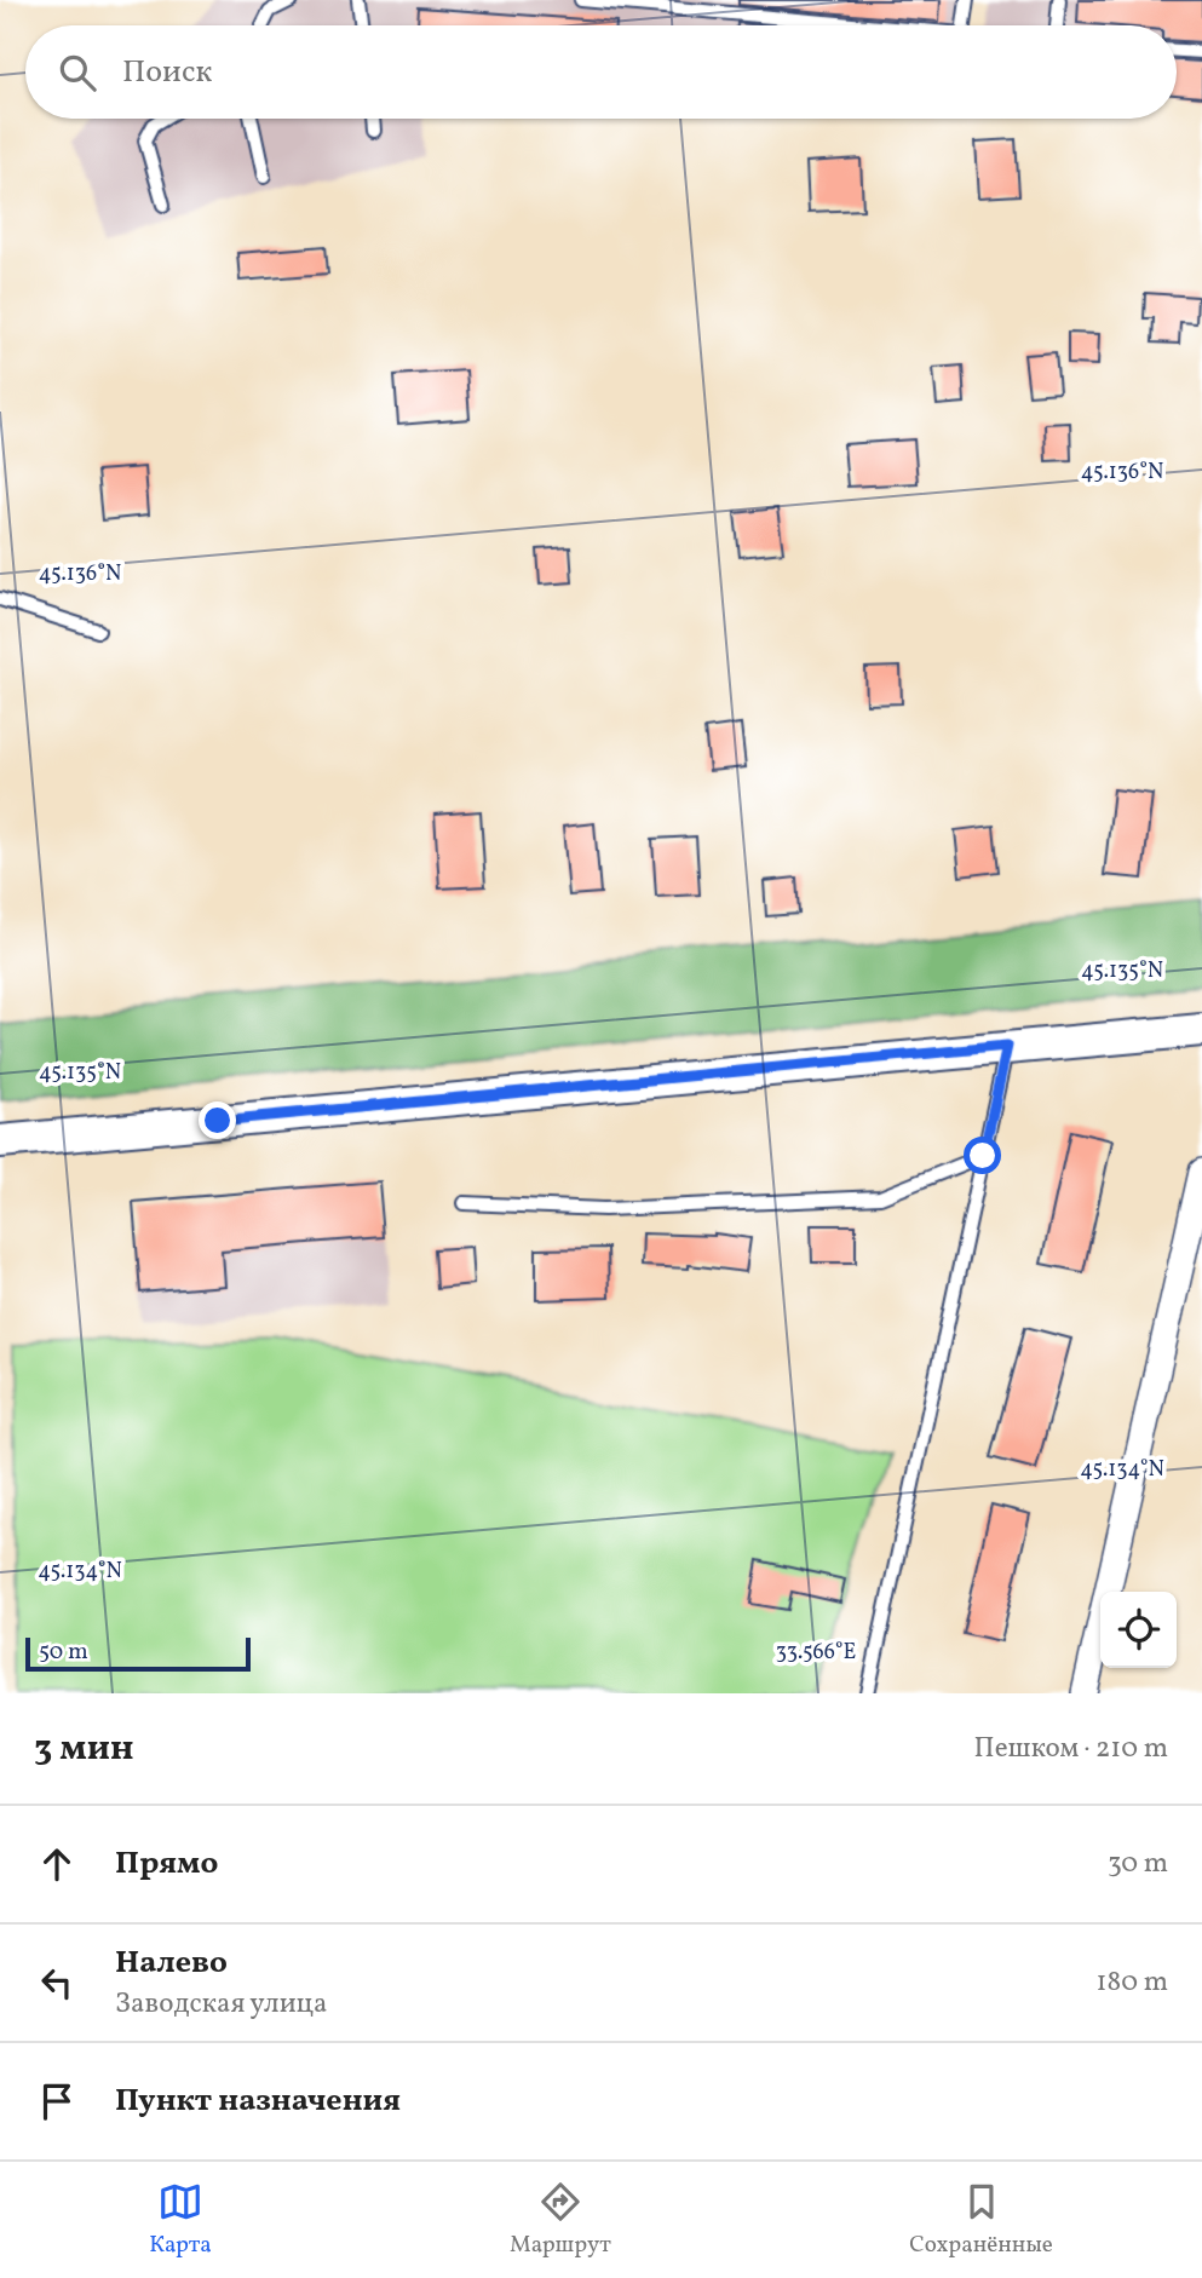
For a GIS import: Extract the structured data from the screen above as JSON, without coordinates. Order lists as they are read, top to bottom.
{
  "scale_bar": "50 m",
  "page": {
    "search": "Поиск",
    "scale": "50 m",
    "heading": ["3 мин", "Пешком · 210 m"],
    "list": [
      ["Прямо", "30 m"],
      ["Налево", "Заводская улица", "180 m"],
      "Пункт назначения"
    ],
    "nav": ["Карта", "Маршрут", "Сохранённые"]
  },
  "coordinates": [
    "45.136°N",
    "45.135°N",
    "45.134°N",
    "33.566°E"
  ]
}
